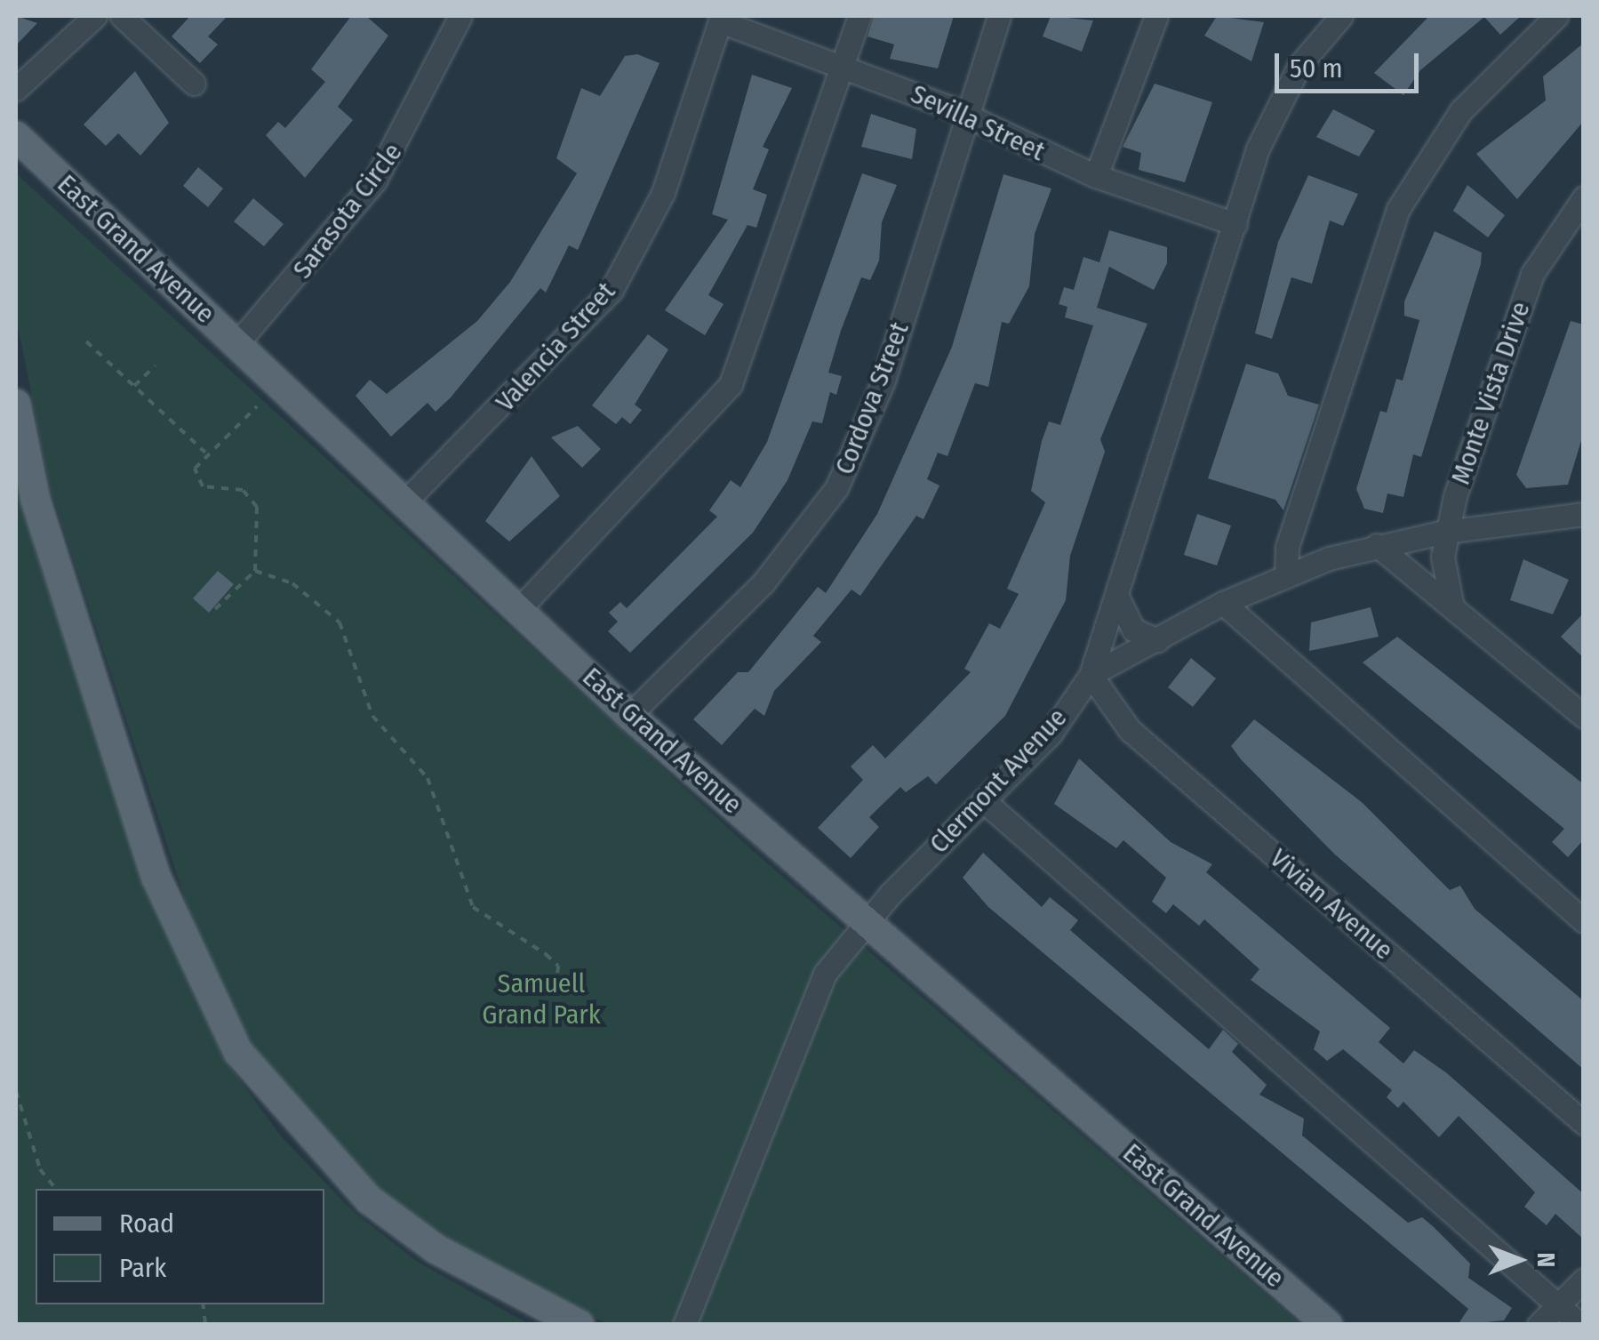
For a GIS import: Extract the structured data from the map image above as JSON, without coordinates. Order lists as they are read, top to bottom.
{
  "streets": {
    "main road": ["East Grand Avenue"],
    "street": [
      "Sevilla Street",
      "Sarasota Circle",
      "Valencia Street",
      "Monte Vista Drive",
      "Cordova Street",
      "Clermont Avenue",
      "Vivian Avenue"
    ]
  },
  "crossings": [
    ["Sevilla Street", "Valencia Street"],
    ["Sevilla Street", "Cordova Street"],
    ["Sevilla Street", "Clermont Avenue"],
    ["Sarasota Circle", "East Grand Avenue"],
    ["East Grand Avenue", "Valencia Street"],
    ["East Grand Avenue", "Cordova Street"],
    ["East Grand Avenue", "Clermont Avenue"],
    ["Clermont Avenue", "Vivian Avenue"]
  ],
  "parks": ["Samuell Grand Park"],
  "legend": ["Road", "Park"],
  "scale_bar": "50 m",
  "north": "right"
}
